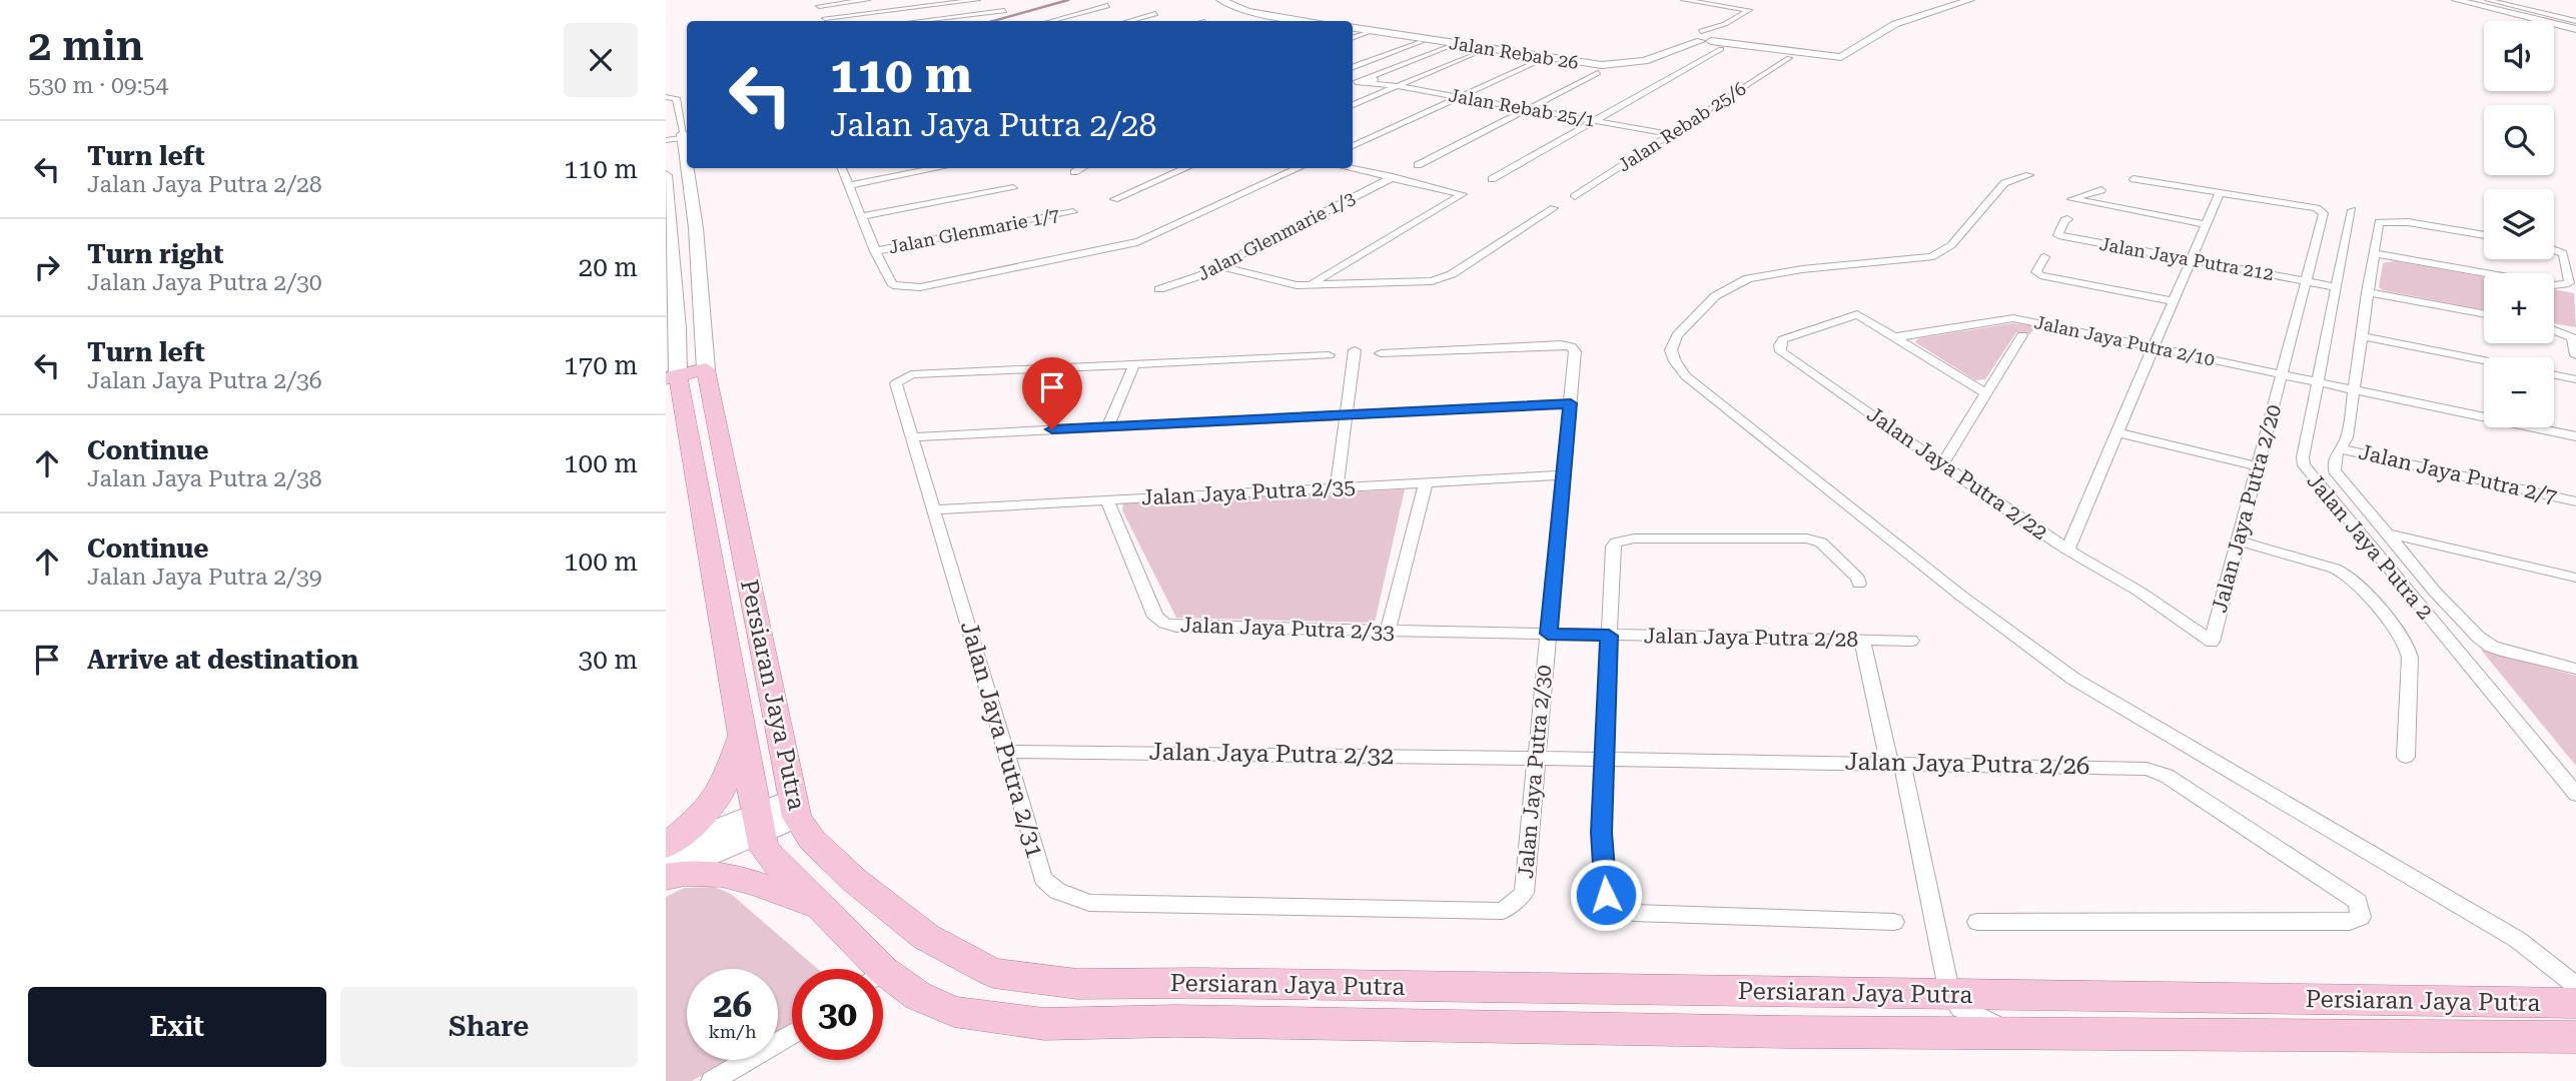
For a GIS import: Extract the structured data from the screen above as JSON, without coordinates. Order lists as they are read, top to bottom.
{
  "streets": {
    "main road": ["Persiaran Jaya Putra"],
    "street": [
      "Jalan Rebab 26",
      "Jalan Rebab 25/1",
      "Jalan Rebab 25/6",
      "Jalan Glenmarie 1/7",
      "Jalan Glenmarie 1/3",
      "Jalan Jaya Putra 212",
      "Jalan Jaya Putra 2/10",
      "Jalan Jaya Putra 2/22",
      "Jalan Jaya Putra 2/7",
      "Jalan Jaya Putra 2/35",
      "Jalan Jaya Putra 2/20",
      "Jalan Jaya Putra 2",
      "Jalan Jaya Putra 2/33",
      "Jalan Jaya Putra 2/28",
      "Jalan Jaya Putra 2/31",
      "Jalan Jaya Putra 2/32",
      "Jalan Jaya Putra 2/26",
      "Jalan Jaya Putra 2/30"
    ]
  },
  "crossings": [
    ["Jalan Rebab 25/1", "Jalan Rebab 25/6"],
    ["Jalan Jaya Putra 212", "Jalan Jaya Putra 2/20"],
    ["Jalan Jaya Putra 212", "Jalan Jaya Putra 2"],
    ["Jalan Jaya Putra 2/10", "Jalan Jaya Putra 2/22"],
    ["Jalan Jaya Putra 2/10", "Jalan Jaya Putra 2/20"],
    ["Jalan Jaya Putra 2/10", "Jalan Jaya Putra 2"],
    ["Jalan Jaya Putra 2/22", "Jalan Jaya Putra 2/20"],
    ["Jalan Jaya Putra 2/35", "Jalan Jaya Putra 2/33"],
    ["Jalan Jaya Putra 2/35", "Jalan Jaya Putra 2/31"],
    ["Jalan Jaya Putra 2/35", "Jalan Jaya Putra 2/30"],
    ["Jalan Jaya Putra 2/33", "Jalan Jaya Putra 2/28"],
    ["Jalan Jaya Putra 2/33", "Jalan Jaya Putra 2/30"],
    ["Jalan Jaya Putra 2/28", "Jalan Jaya Putra 2/30"],
    ["Jalan Jaya Putra 2/31", "Jalan Jaya Putra 2/32"],
    ["Jalan Jaya Putra 2/31", "Jalan Jaya Putra 2/30"],
    ["Jalan Jaya Putra 2/32", "Jalan Jaya Putra 2/26"],
    ["Jalan Jaya Putra 2/32", "Jalan Jaya Putra 2/30"],
    ["Jalan Jaya Putra 2/26", "Jalan Jaya Putra 2/30"]
  ],
  "page": {
    "heading": ["2 min", "530 m · 09:54"],
    "map_buttons": ["+", "−"],
    "turn": ["110 m", "Jalan Jaya Putra 2/28"],
    "list": [
      {
        "name": "Turn left",
        "note": "Jalan Jaya Putra 2/28",
        "value": "110 m"
      },
      {
        "name": "Turn right",
        "note": "Jalan Jaya Putra 2/30",
        "value": "20 m"
      },
      {
        "name": "Turn left",
        "note": "Jalan Jaya Putra 2/36",
        "value": "170 m"
      },
      {
        "name": "Continue",
        "note": "Jalan Jaya Putra 2/38",
        "value": "100 m"
      },
      {
        "name": "Continue",
        "note": "Jalan Jaya Putra 2/39",
        "value": "100 m"
      },
      {
        "name": "Arrive at destination",
        "value": "30 m"
      }
    ],
    "speed": "26 km/h",
    "limit": "30",
    "buttons": ["Exit", "Share"]
  }
}
